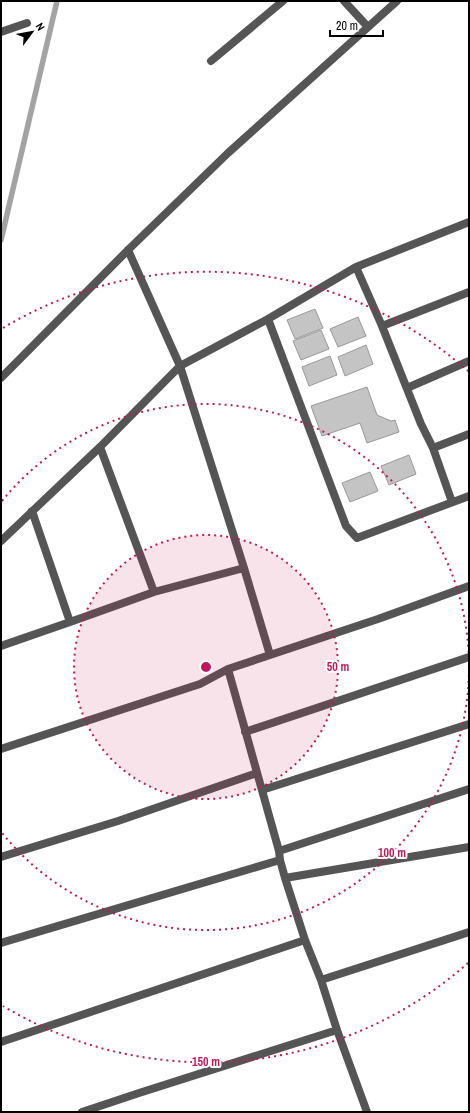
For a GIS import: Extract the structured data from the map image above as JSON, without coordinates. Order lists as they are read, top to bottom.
{
  "scale_bar": "20 m",
  "north": "top right",
  "rings": ["50 m", "100 m", "150 m"]
}
